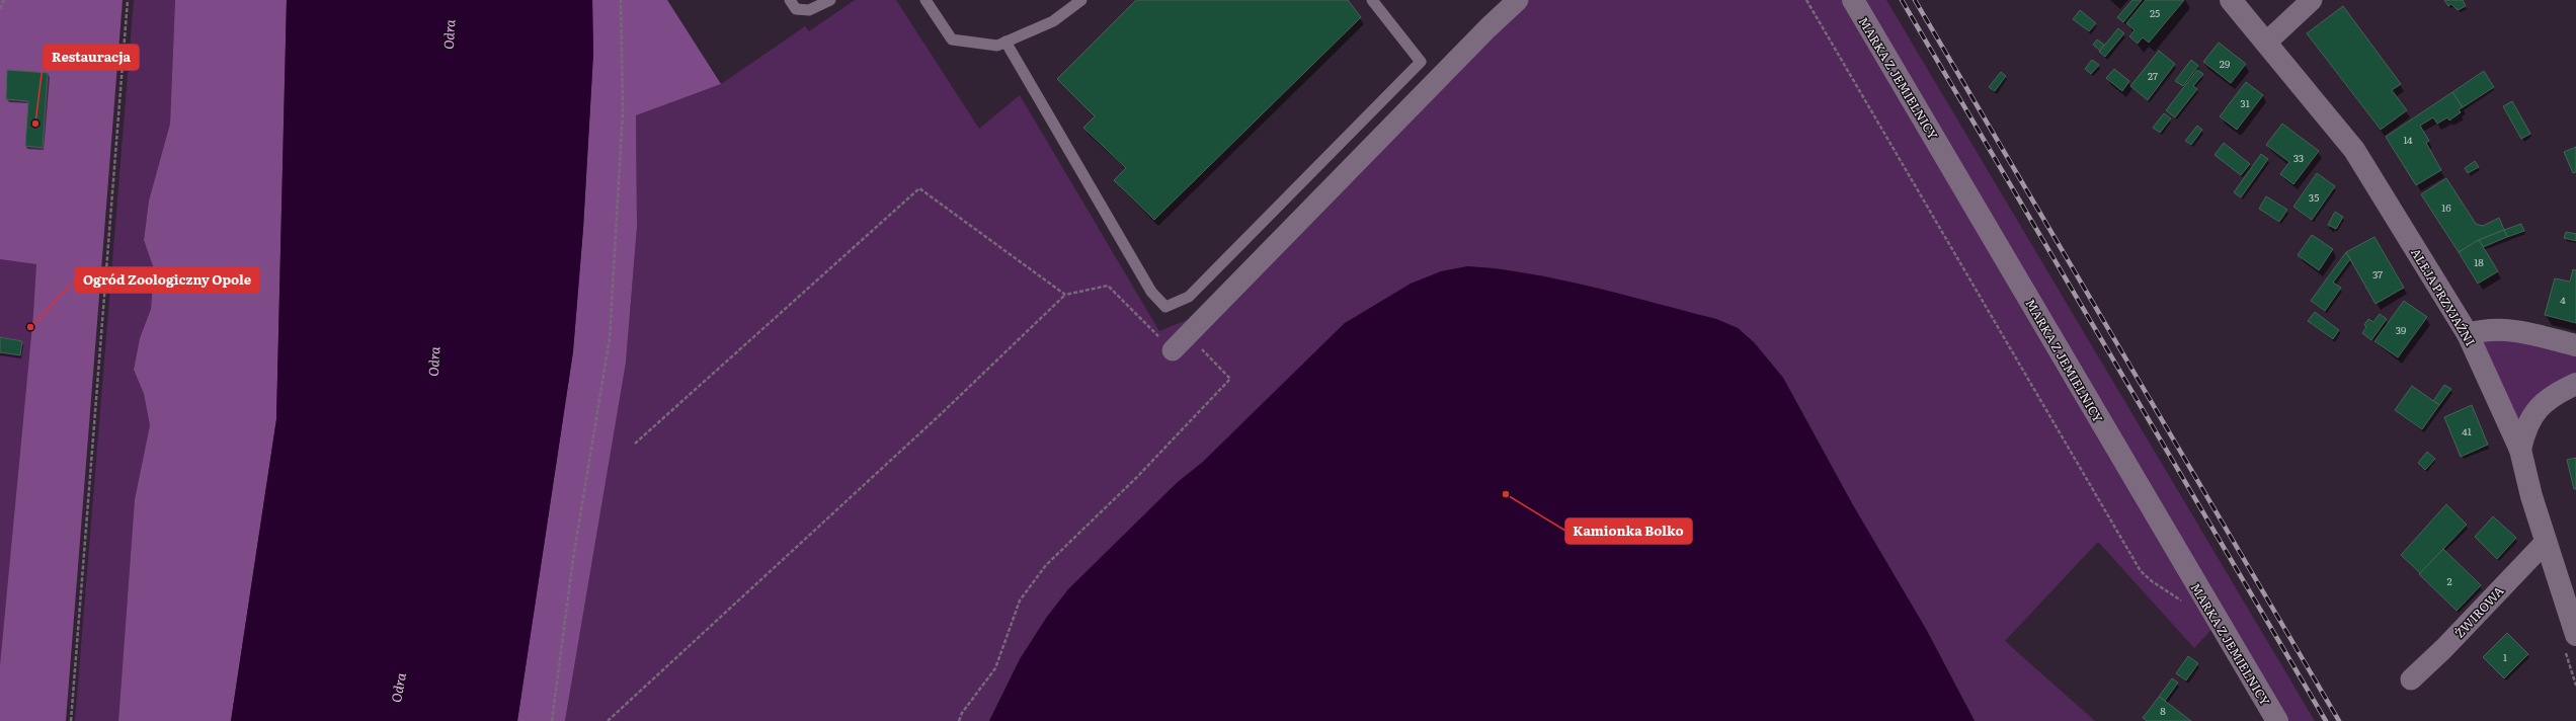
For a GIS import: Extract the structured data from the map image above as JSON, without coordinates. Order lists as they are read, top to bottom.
{
  "streets": {
    "street": ["MARKA Z JEMIELNICY", "ALEJA PRZYJAŹNI", "ŻWIROWA"]
  },
  "crossings": [
    ["ALEJA PRZYJAŹNI", "ŻWIROWA"]
  ],
  "water": ["Odra"],
  "places": ["Restauracja", "Ogród Zoologiczny Opole", "Kamionka Bolko"],
  "house_numbers": [
    "25",
    "29",
    "27",
    "31",
    "14",
    "33",
    "35",
    "16",
    "18",
    "37",
    "4",
    "39",
    "41",
    "2",
    "1",
    "8"
  ]
}
